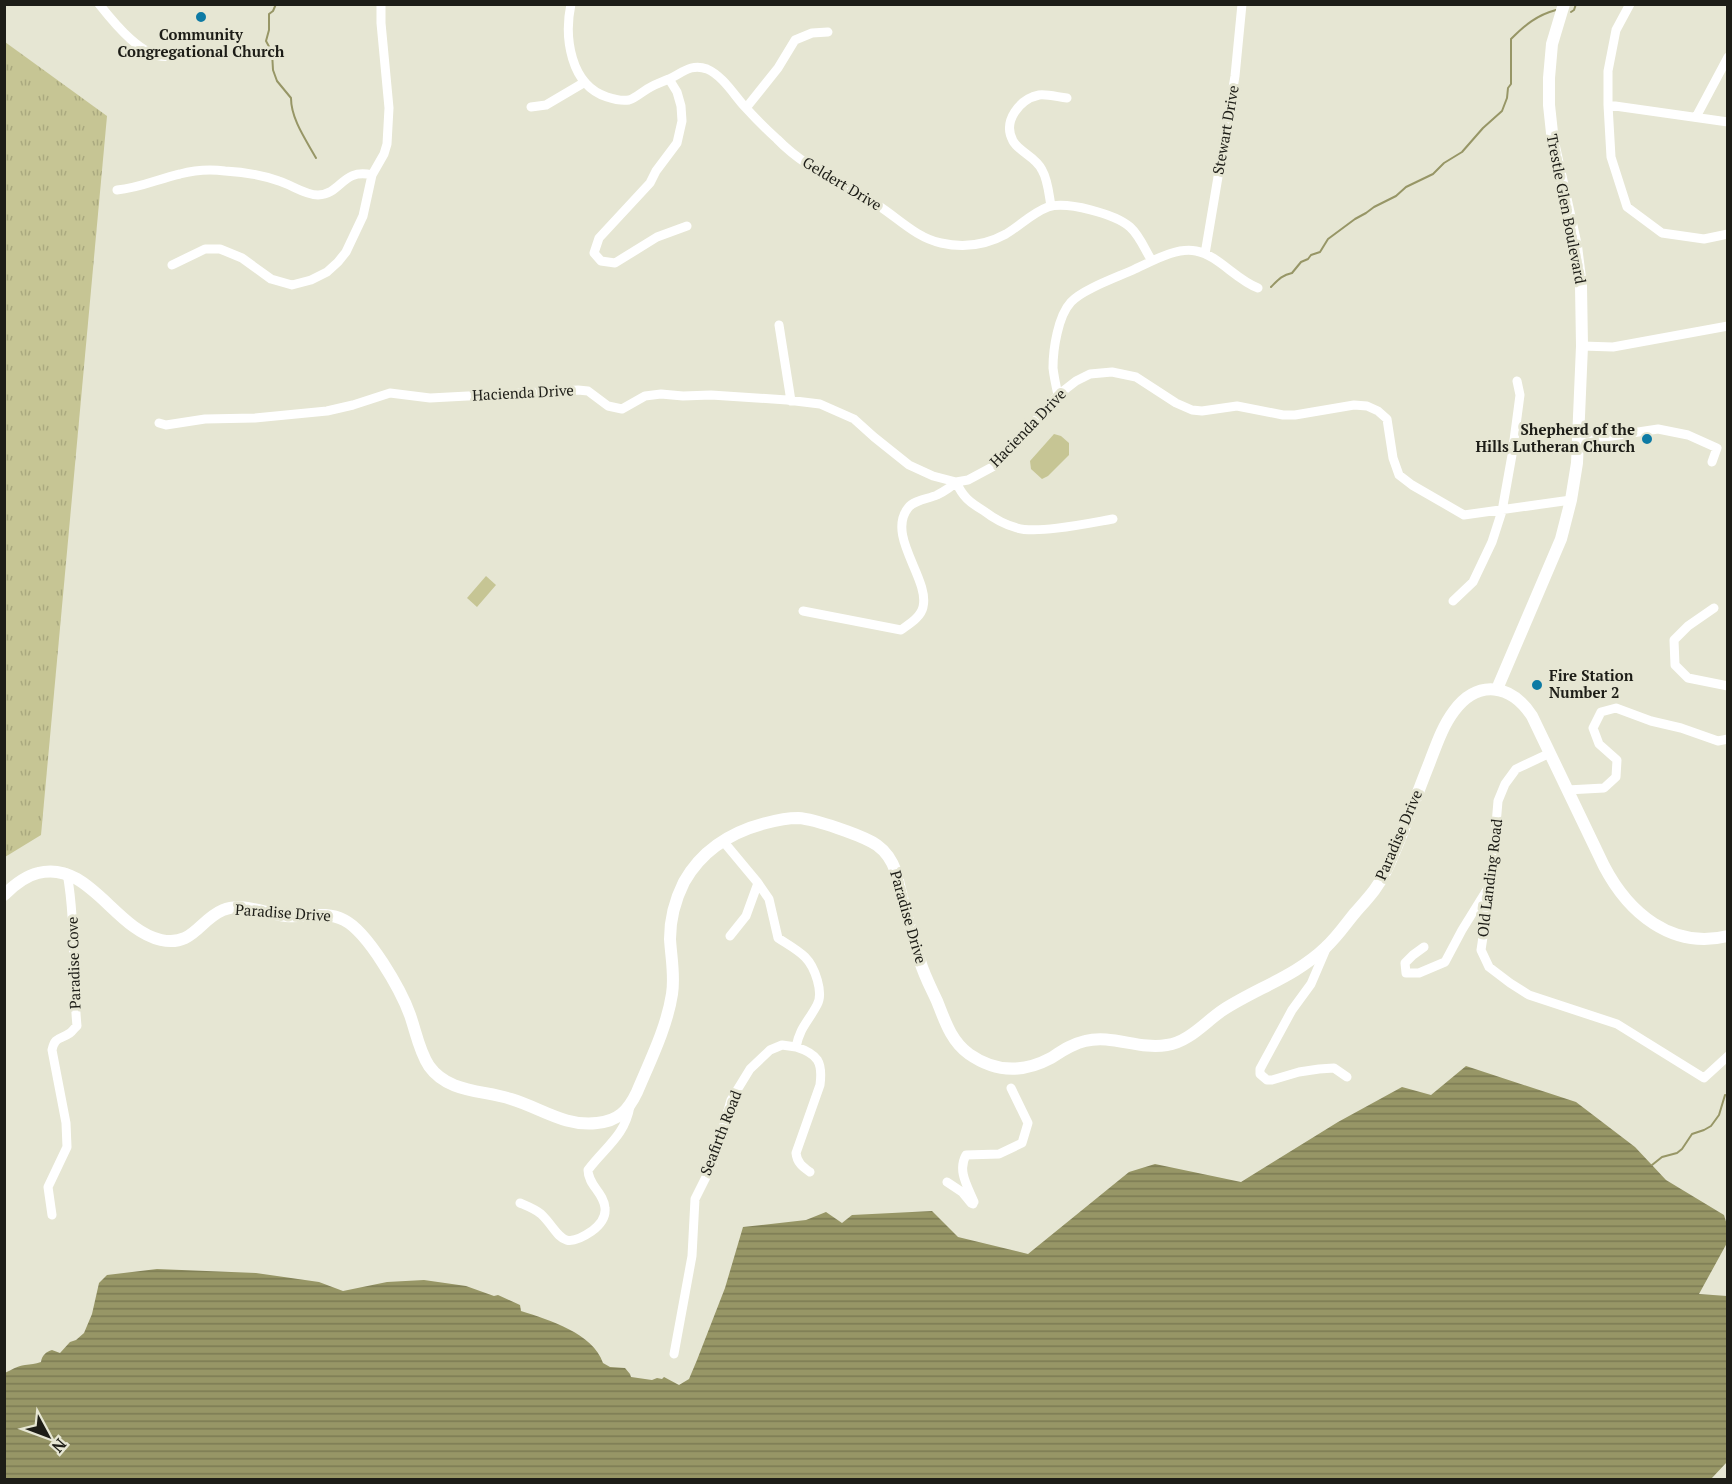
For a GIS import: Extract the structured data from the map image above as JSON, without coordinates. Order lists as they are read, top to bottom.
{
  "streets": {
    "street": [
      "Stewart Drive",
      "Geldert Drive",
      "Trestle Glen Boulevard",
      "Hacienda Drive",
      "Paradise Drive",
      "Old Landing Road",
      "Paradise Cove",
      "Seafirth Road"
    ]
  },
  "crossings": [
    ["Trestle Glen Boulevard", "Hacienda Drive"],
    ["Trestle Glen Boulevard", "Paradise Drive"],
    ["Paradise Drive", "Paradise Cove"]
  ],
  "places": ["Community Congregational Church", "Shepherd of the Hills Lutheran Church", "Fire Station Number 2"],
  "north": "bottom right"
}
